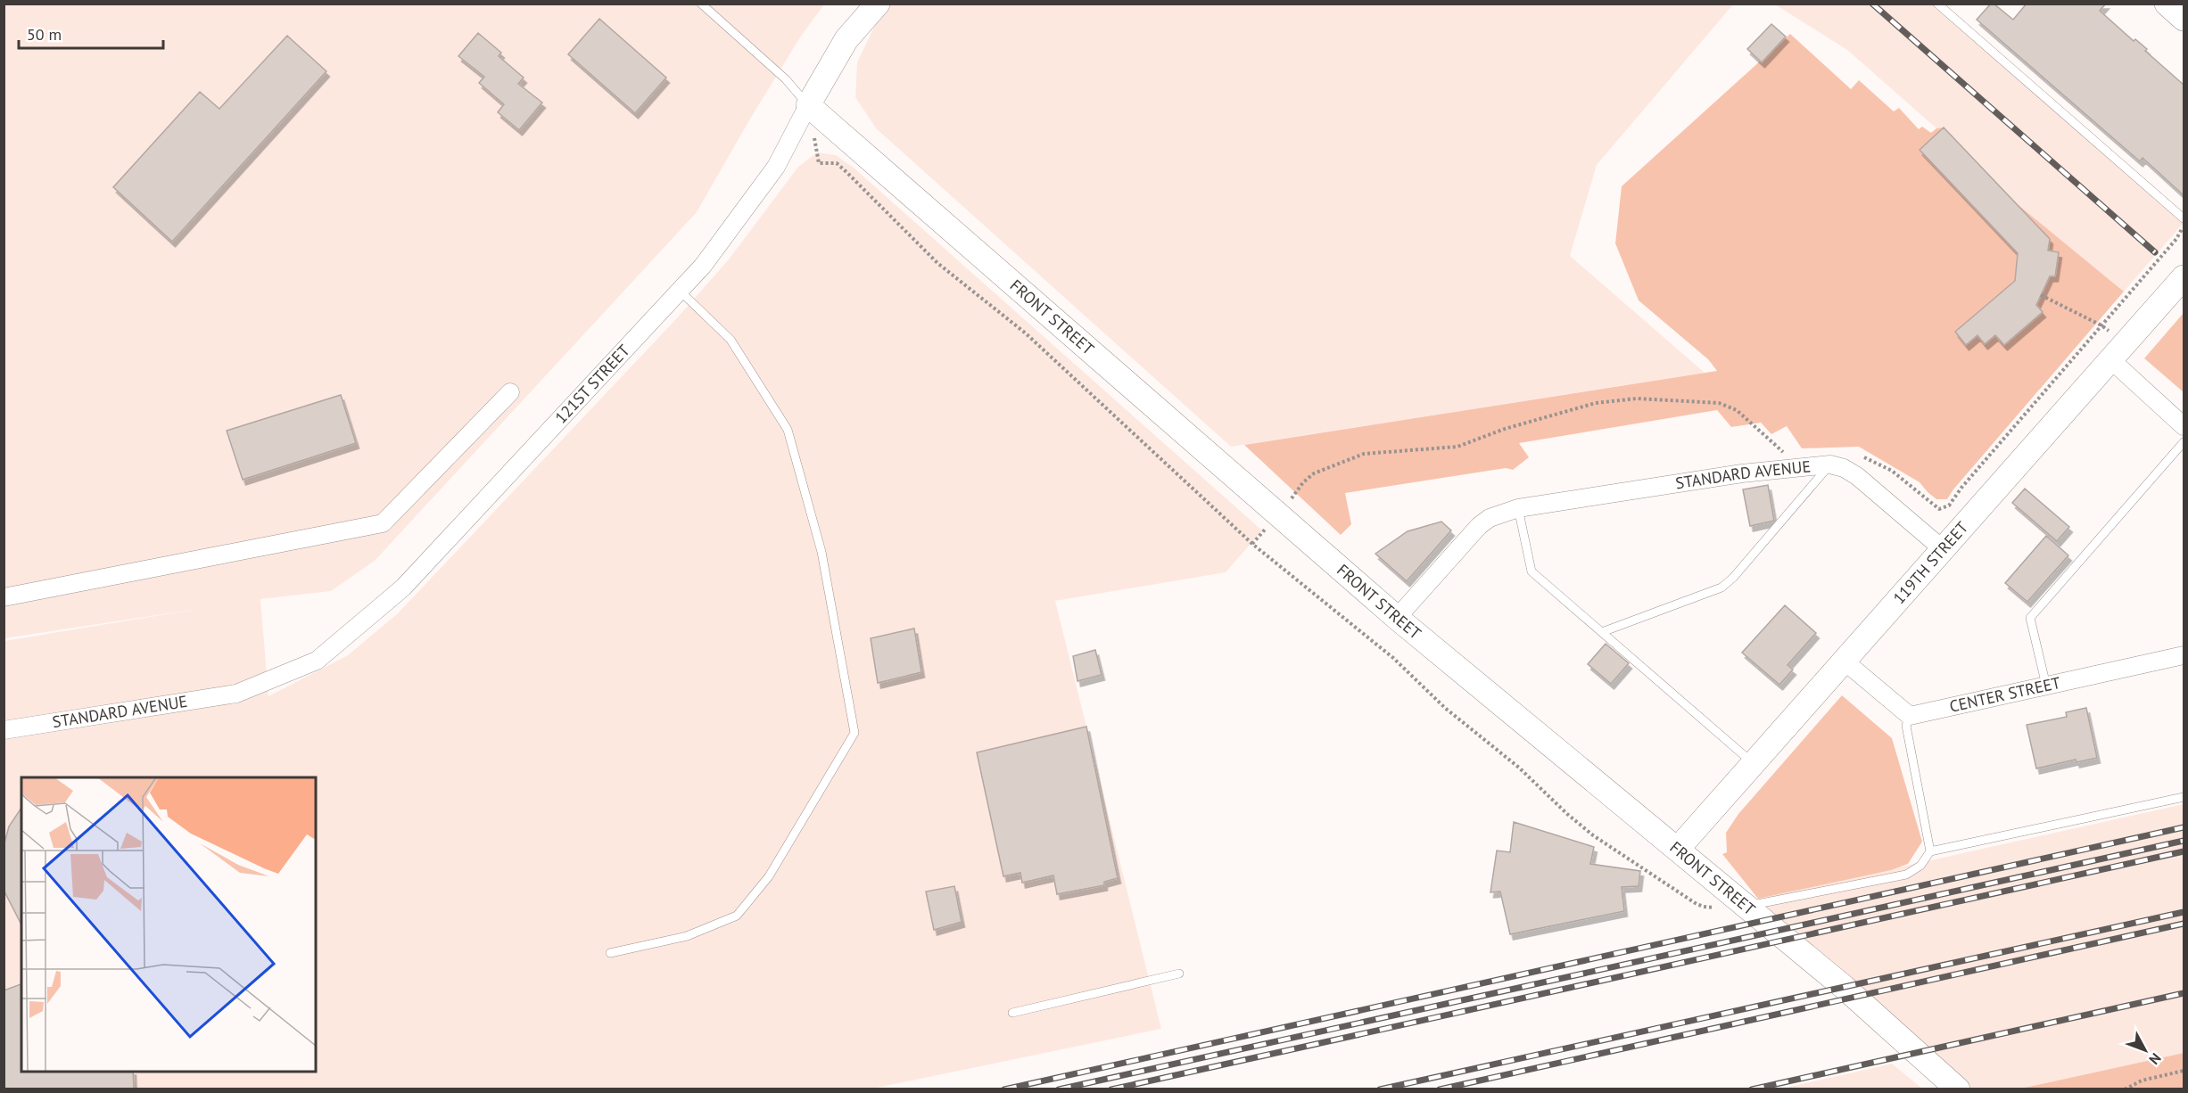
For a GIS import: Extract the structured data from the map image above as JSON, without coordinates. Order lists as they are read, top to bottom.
{
  "streets": {
    "street": [
      "FRONT STREET",
      "121ST STREET",
      "STANDARD AVENUE",
      "119TH STREET",
      "CENTER STREET"
    ]
  },
  "crossings": [
    ["FRONT STREET", "121ST STREET"],
    ["FRONT STREET", "STANDARD AVENUE"],
    ["FRONT STREET", "119TH STREET"],
    ["121ST STREET", "STANDARD AVENUE"],
    ["STANDARD AVENUE", "119TH STREET"]
  ],
  "scale_bar": "50 m",
  "north": "bottom right"
}
